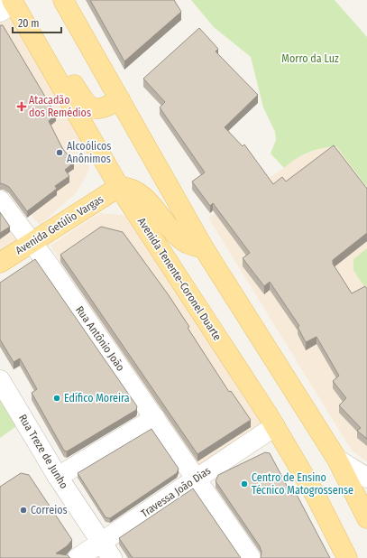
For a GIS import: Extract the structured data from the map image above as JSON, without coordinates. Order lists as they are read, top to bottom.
{
  "streets": {
    "main road": ["Avenida Getúlio Vargas", "Avenida Tenente-Coronel Duarte"],
    "street": ["Rua Antônio João", "Rua Treze de Junho", "Travessa João Dias"]
  },
  "crossings": [
    ["Avenida Getúlio Vargas", "Avenida Tenente-Coronel Duarte"],
    ["Avenida Getúlio Vargas", "Rua Antônio João"],
    ["Avenida Tenente-Coronel Duarte", "Travessa João Dias"],
    ["Rua Antônio João", "Travessa João Dias"],
    ["Rua Treze de Junho", "Travessa João Dias"]
  ],
  "parks": ["Morro da Luz"],
  "places": {
    "health": ["Atacadão dos Remédios"],
    "other": [
      "Alcoólicos Anônimos",
      "Edífico Moreira",
      "Centro de Ensino Técnico Matogrossense",
      "Correios"
    ]
  },
  "scale_bar": "20 m"
}
